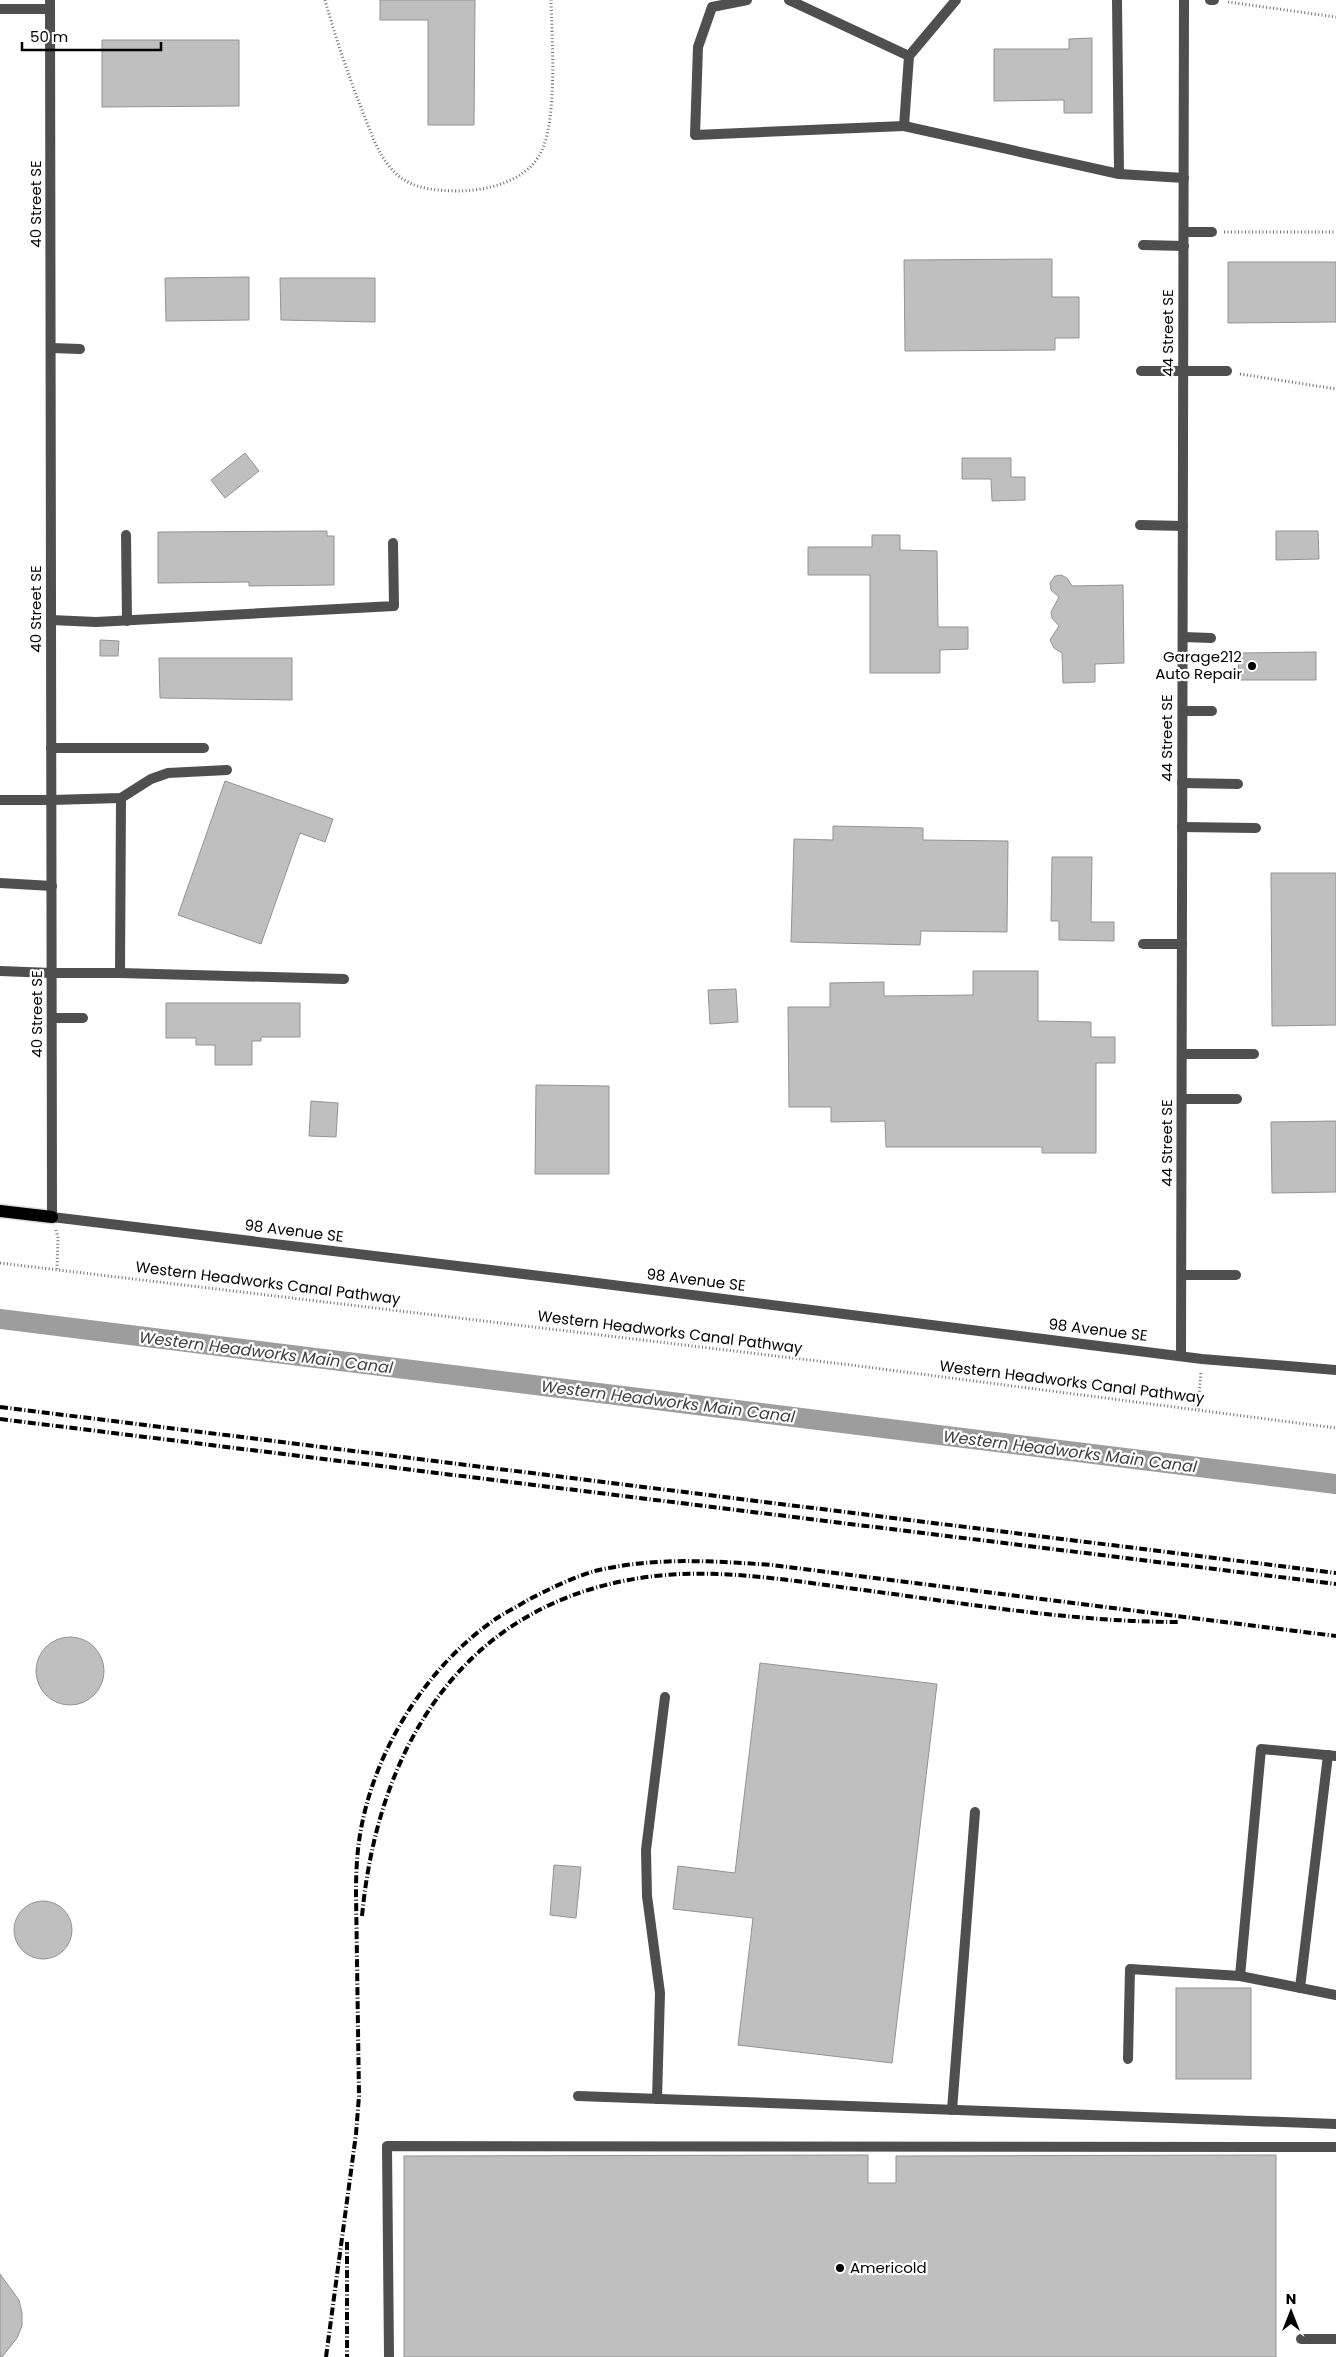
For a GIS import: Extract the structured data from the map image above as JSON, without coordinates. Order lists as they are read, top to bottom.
{
  "streets": {
    "street": ["40 Street SE", "44 Street SE", "98 Avenue SE"],
    "path": ["Western Headworks Canal Pathway"]
  },
  "crossings": [
    ["40 Street SE", "98 Avenue SE"],
    ["44 Street SE", "98 Avenue SE"]
  ],
  "water": ["Western Headworks Main Canal"],
  "places": ["Garage212 Auto Repair", "Americold"],
  "scale_bar": "50 m",
  "north": "top"
}
